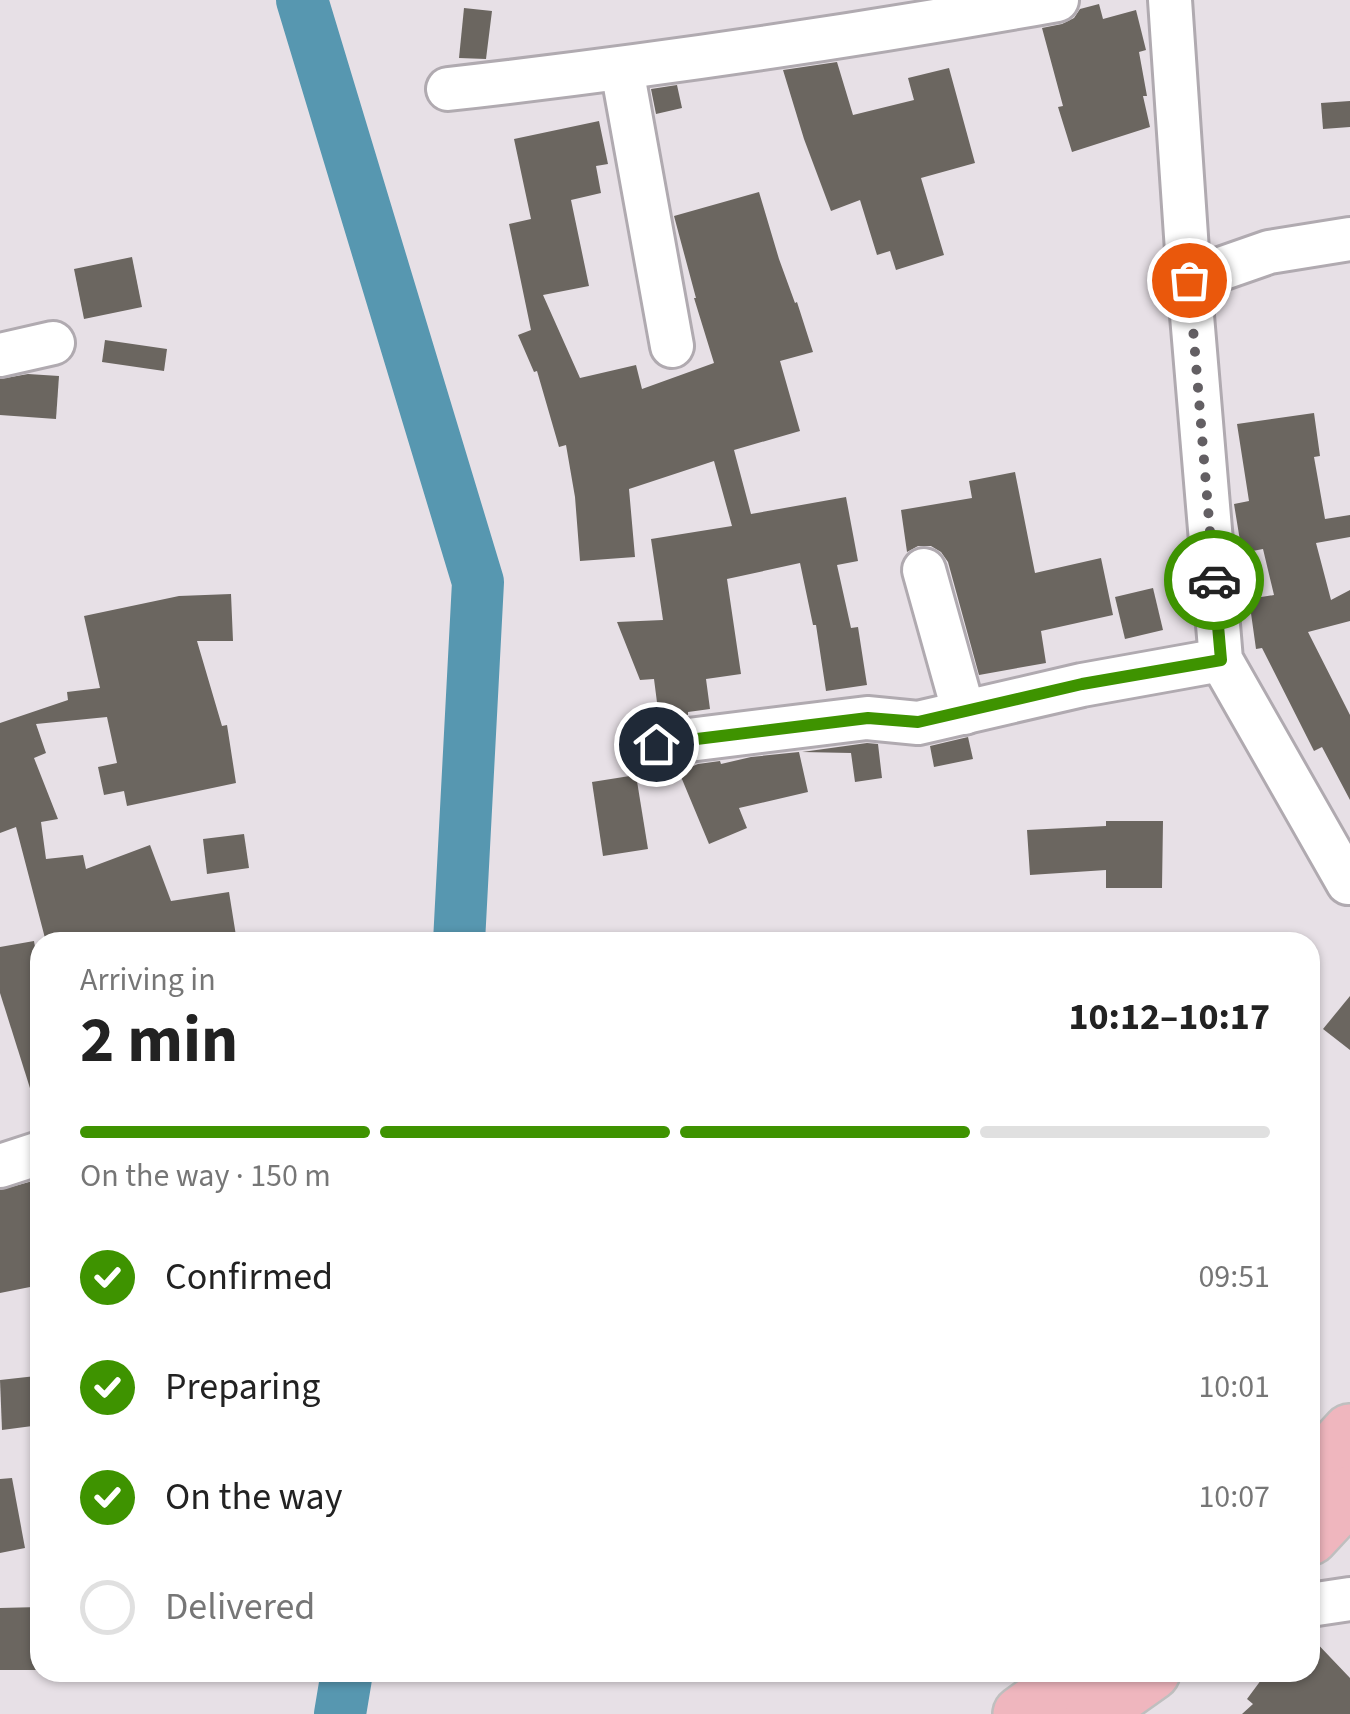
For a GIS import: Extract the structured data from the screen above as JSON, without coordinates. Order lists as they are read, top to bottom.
{
  "page": {
    "heading": ["2 min", "Arriving in", "10:12–10:17"],
    "bar": "On the way · 150 m",
    "list": [
      ["Confirmed", "09:51"],
      ["Preparing", "10:01"],
      ["On the way", "10:07"],
      "Delivered"
    ]
  }
}
